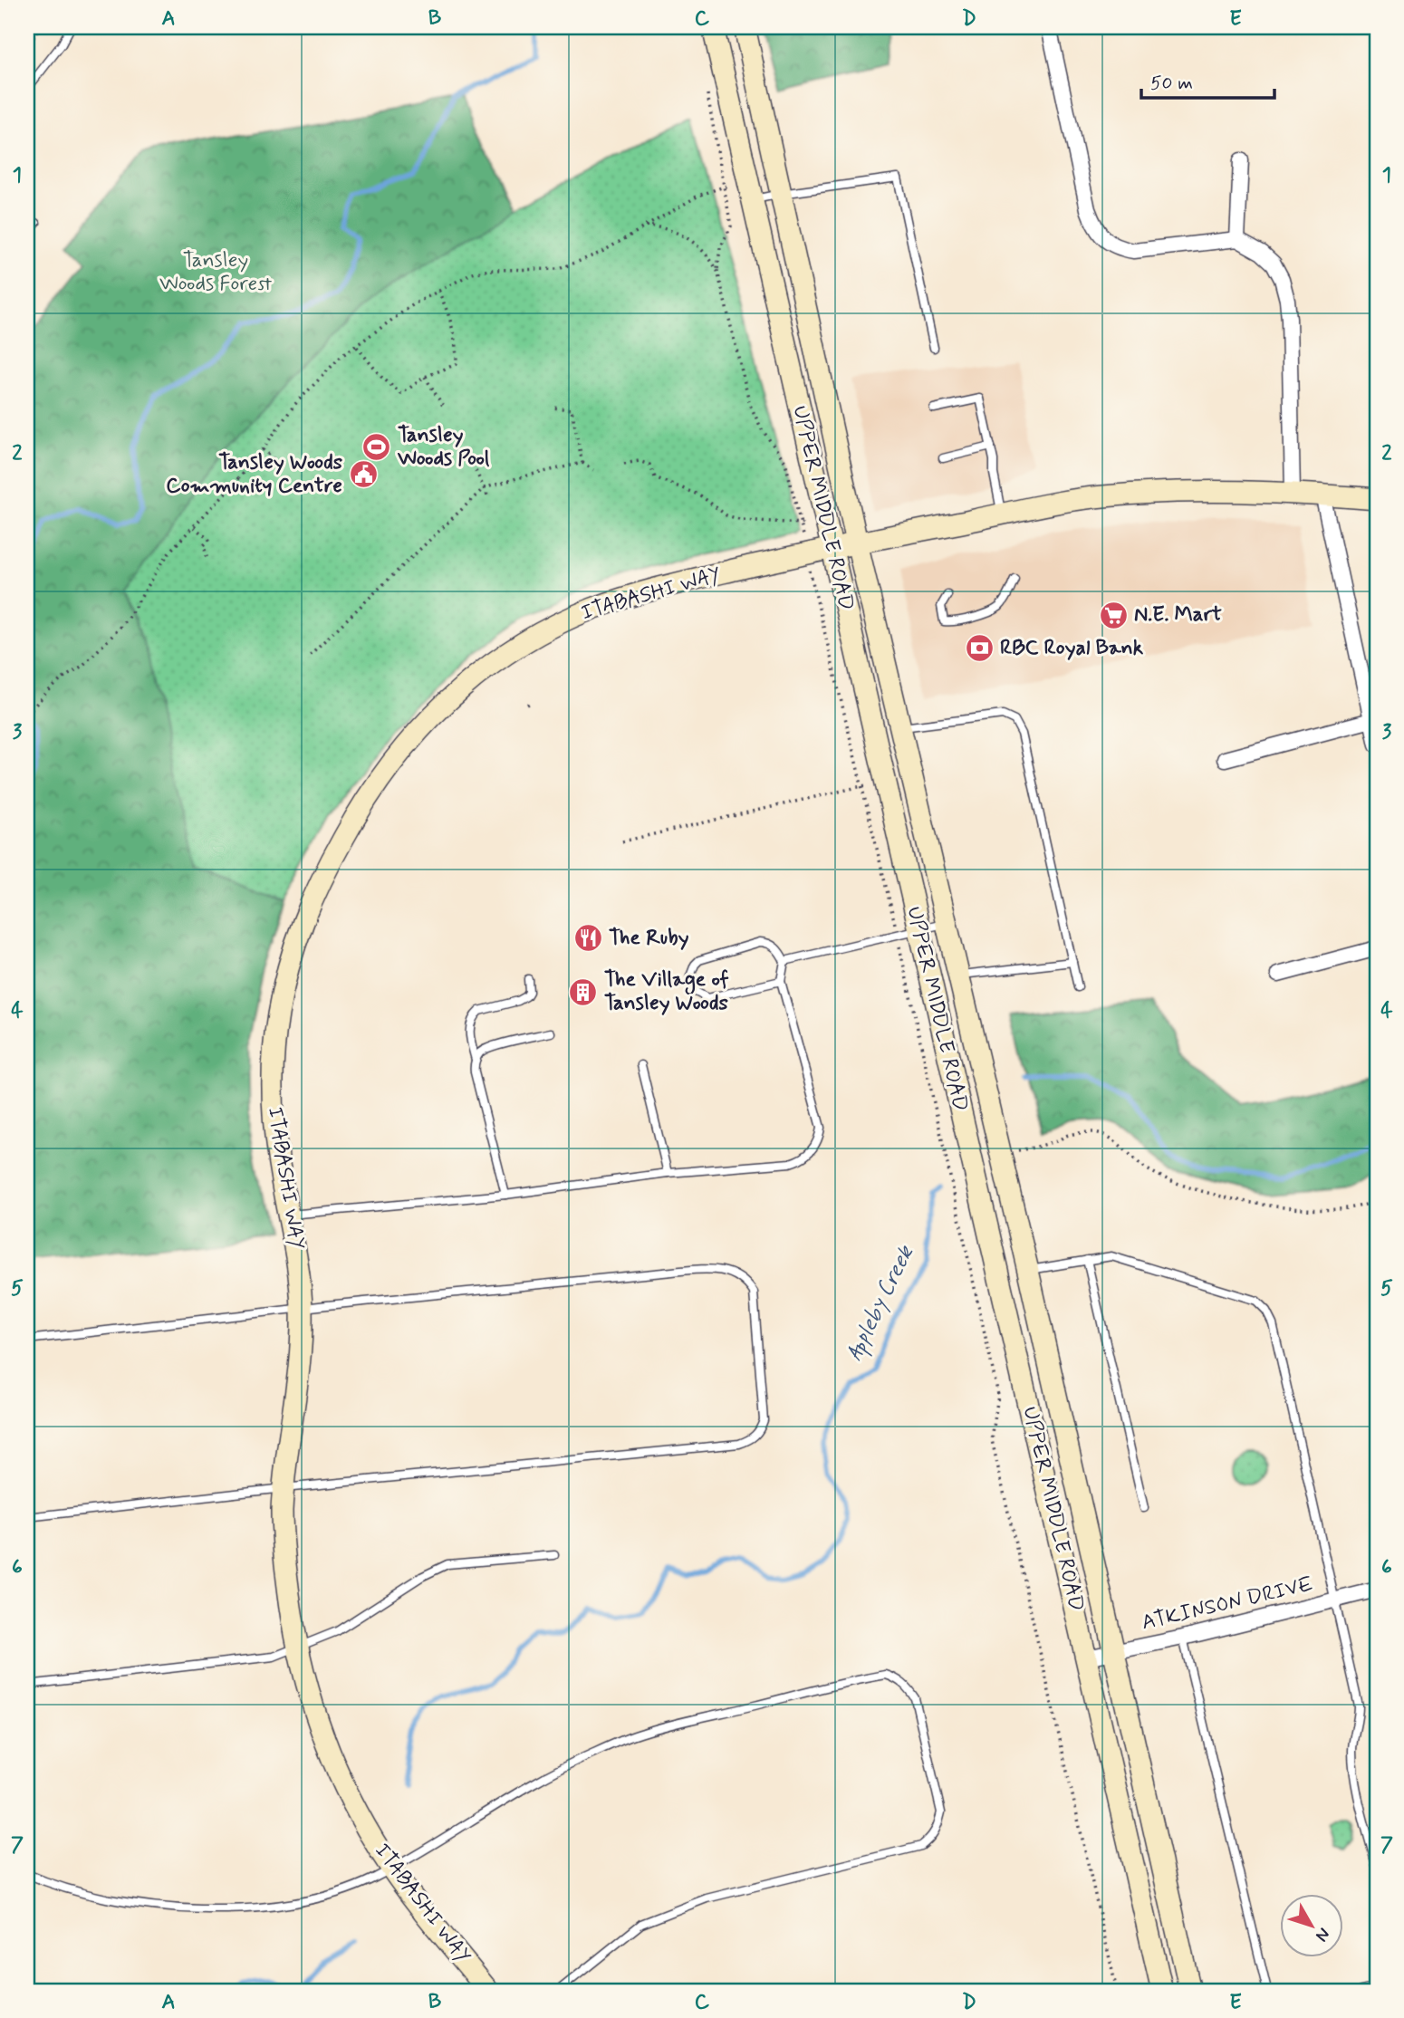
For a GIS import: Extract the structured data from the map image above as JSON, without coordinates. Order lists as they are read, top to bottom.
{
  "streets": {
    "main road": ["UPPER MIDDLE ROAD", "ITABASHI WAY"],
    "street": ["ATKINSON DRIVE"]
  },
  "crossings": [
    ["UPPER MIDDLE ROAD", "ITABASHI WAY"],
    ["UPPER MIDDLE ROAD", "ATKINSON DRIVE"]
  ],
  "water": ["Appleby Creek"],
  "parks": ["Tansley Woods Forest"],
  "places": {
    "sports": ["Tansley Woods Pool"],
    "public building": ["Tansley Woods Community Centre"],
    "supermarket": ["N.E. Mart"],
    "bank": ["RBC Royal Bank"],
    "restaurant": ["The Ruby"],
    "building": ["The Village of Tansley Woods"]
  },
  "scale_bar": "50 m",
  "north": "bottom right",
  "grid": {
    "columns": [
      "A",
      "B",
      "C",
      "D",
      "E"
    ],
    "rows": [
      "1",
      "2",
      "3",
      "4",
      "5",
      "6",
      "7"
    ]
  }
}
